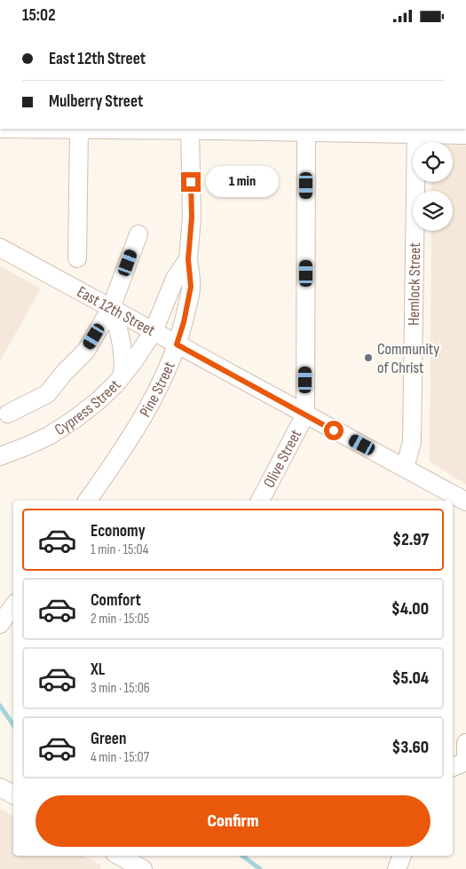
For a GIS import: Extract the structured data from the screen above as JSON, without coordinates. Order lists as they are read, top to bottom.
{
  "streets": {
    "street": [
      "Hemlock Street",
      "East 12th Street",
      "Pine Street",
      "Cypress Street",
      "Olive Street"
    ]
  },
  "crossings": [
    ["Hemlock Street", "East 12th Street"],
    ["East 12th Street", "Pine Street"],
    ["East 12th Street", "Cypress Street"],
    ["East 12th Street", "Olive Street"],
    ["Pine Street", "Cypress Street"]
  ],
  "places": ["Community of Christ"],
  "page": {
    "status": "15:02",
    "banner": ["East 12th Street", "Mulberry Street"],
    "bubble": "1 min",
    "list": [
      {
        "name": "Economy",
        "note": "1 min · 15:04",
        "value": "$2.97"
      },
      {
        "name": "Comfort",
        "note": "2 min · 15:05",
        "value": "$4.00"
      },
      {
        "name": "XL",
        "note": "3 min · 15:06",
        "value": "$5.04"
      },
      {
        "name": "Green",
        "note": "4 min · 15:07",
        "value": "$3.60"
      }
    ],
    "buttons": "Confirm"
  }
}
